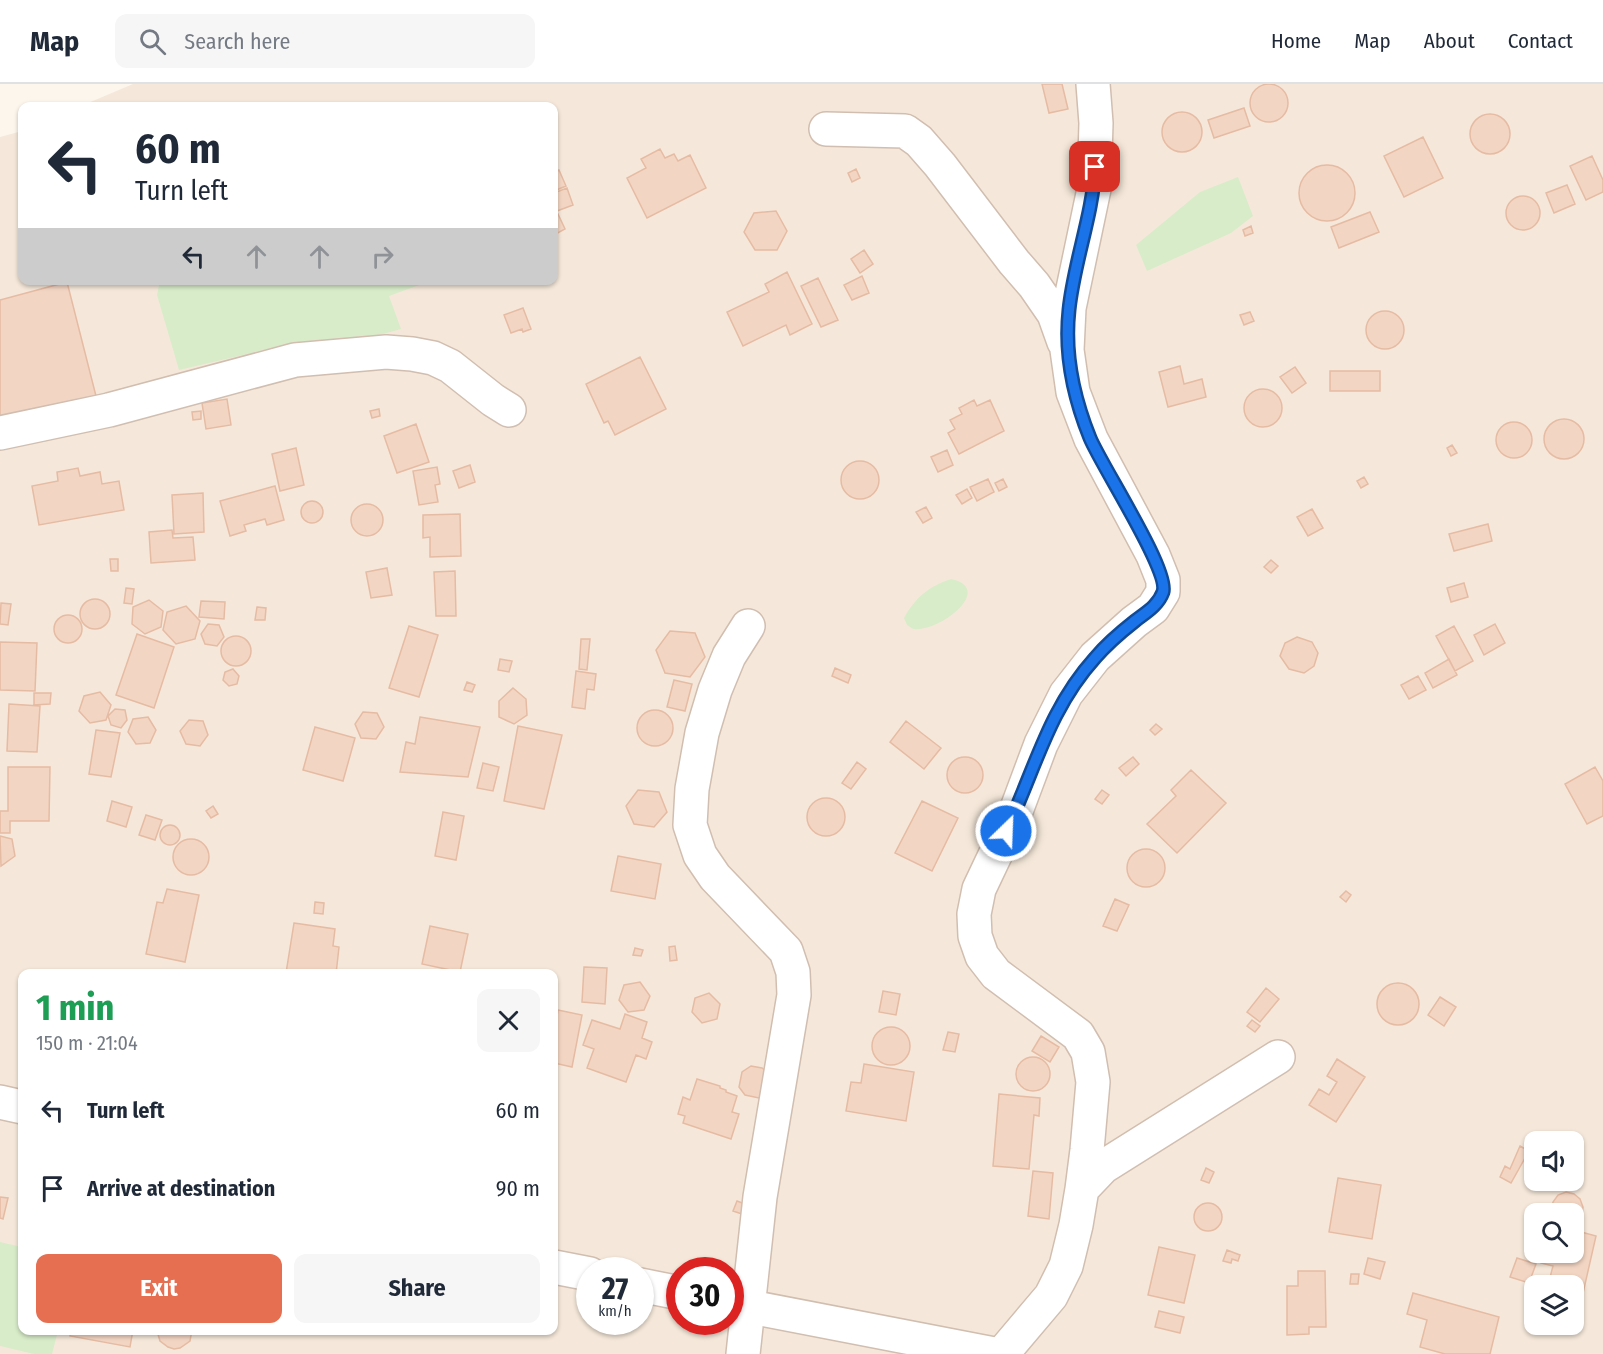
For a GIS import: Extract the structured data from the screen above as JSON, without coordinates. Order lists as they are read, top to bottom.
{
  "page": {
    "header": "Map",
    "search": "Search here",
    "nav": [
      "Home",
      "Map",
      "About",
      "Contact"
    ],
    "turn": ["60 m", "Turn left"],
    "heading": ["1 min", "150 m · 21:04"],
    "list": [
      {
        "name": "Turn left",
        "value": "60 m"
      },
      {
        "name": "Arrive at destination",
        "value": "90 m"
      }
    ],
    "buttons": ["Exit", "Share"],
    "speed": "27 km/h",
    "limit": "30"
  }
}
